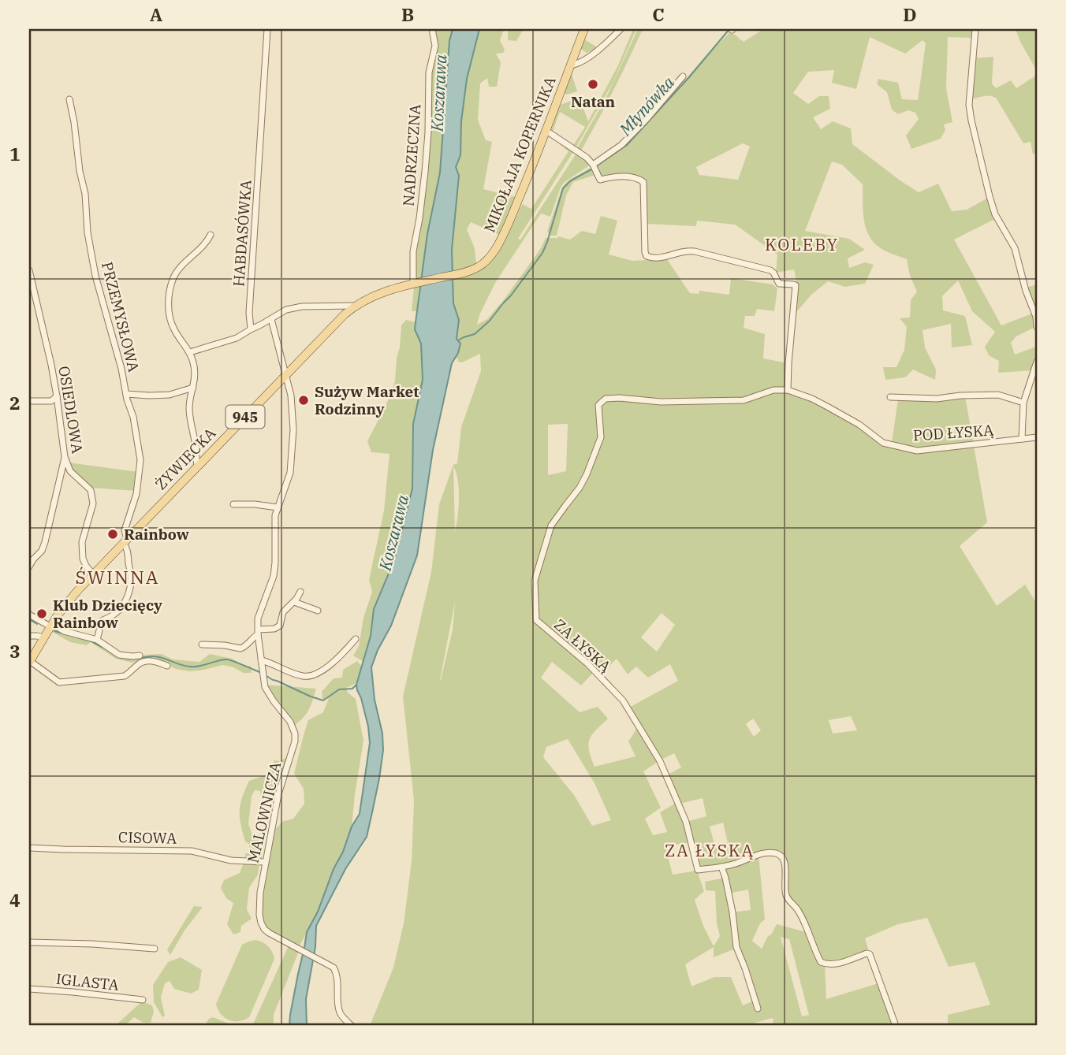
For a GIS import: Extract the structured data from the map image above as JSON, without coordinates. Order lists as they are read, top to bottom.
{
  "streets": {
    "main road": ["MIKOŁAJA KOPERNIKA", "945", "ŻYWIECKA"],
    "street": [
      "NADRZECZNA",
      "HABDASÓWKA",
      "PRZEMYSŁOWA",
      "OSIEDLOWA",
      "POD ŁYSKĄ",
      "ZA ŁYSKĄ",
      "MALOWNICZA",
      "CISOWA",
      "IGLASTA"
    ]
  },
  "crossings": [
    ["MIKOŁAJA KOPERNIKA", "NADRZECZNA"],
    ["MIKOŁAJA KOPERNIKA", "ŻYWIECKA"],
    ["NADRZECZNA", "ŻYWIECKA"],
    ["PRZEMYSŁOWA", "ŻYWIECKA"],
    ["OSIEDLOWA", "ŻYWIECKA"],
    ["POD ŁYSKĄ", "ZA ŁYSKĄ"],
    ["ŻYWIECKA", "MALOWNICZA"],
    ["MALOWNICZA", "CISOWA"]
  ],
  "districts": ["KOLEBY", "ŚWINNA", "ZA ŁYSKĄ"],
  "water": ["Koszarawa", "Młynówka"],
  "places": [
    "Natan",
    "Sużyw Market Rodzinny",
    "Rainbow",
    "Klub Dziecięcy Rainbow"
  ],
  "grid": {
    "columns": [
      "A",
      "B",
      "C",
      "D"
    ],
    "rows": [
      "1",
      "2",
      "3",
      "4"
    ]
  }
}
